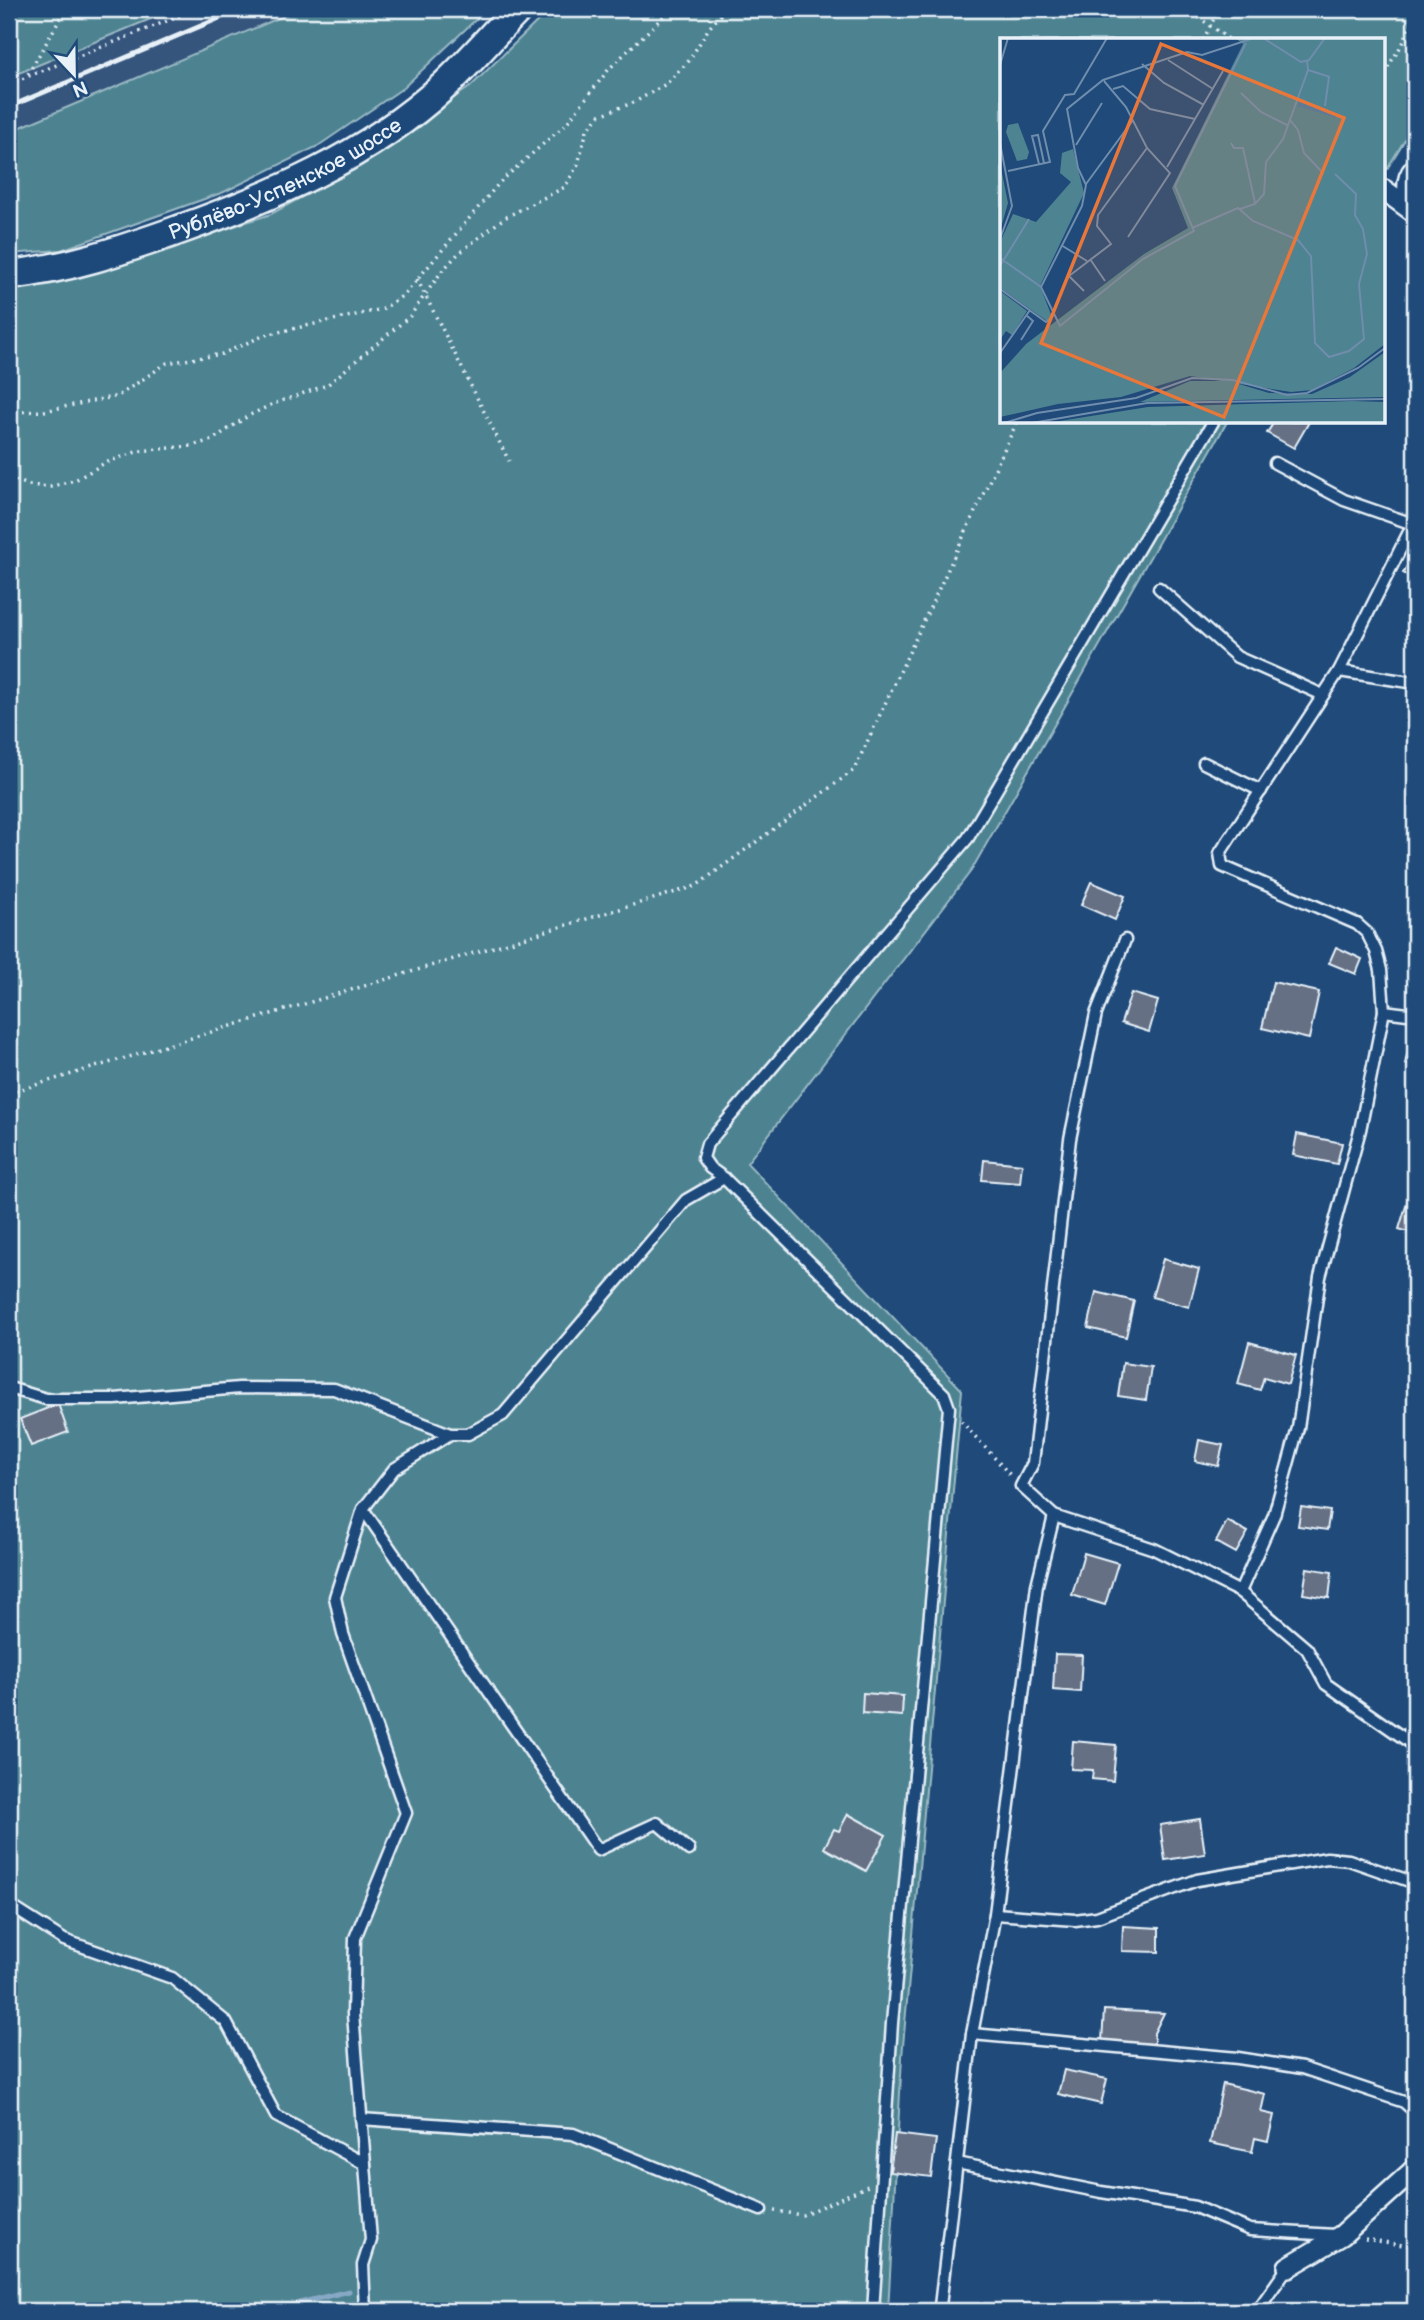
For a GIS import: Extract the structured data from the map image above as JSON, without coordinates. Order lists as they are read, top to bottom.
{
  "streets": {
    "main road": ["Рублёво-Успенское шоссе"]
  },
  "north": "bottom"
}
